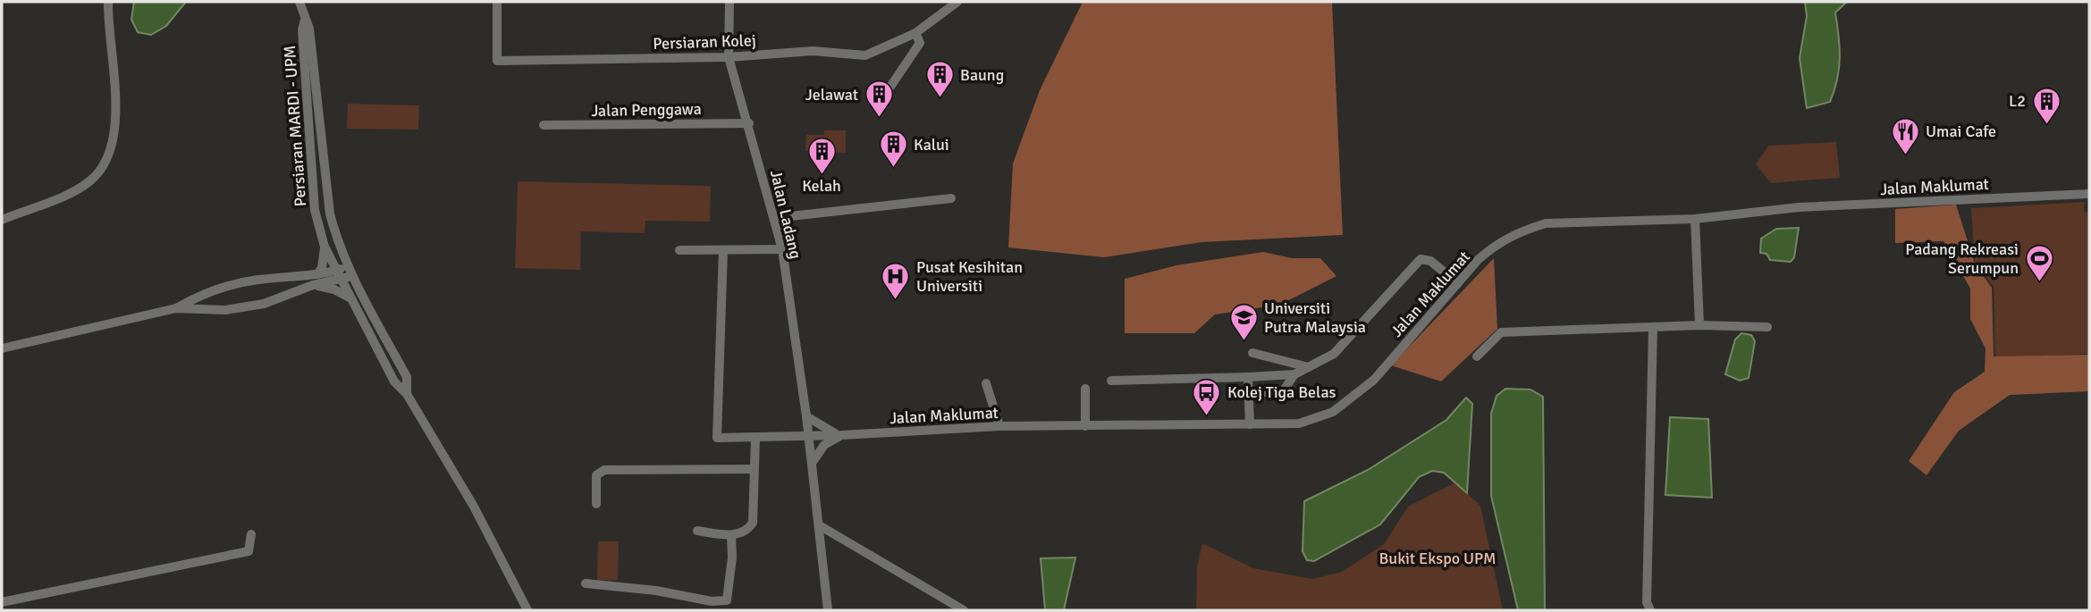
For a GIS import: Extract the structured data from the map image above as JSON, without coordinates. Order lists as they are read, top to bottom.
{
  "streets": {
    "street": [
      "Persiaran Kolej",
      "Jalan Penggawa",
      "Persiaran MARDI - UPM",
      "Jalan Maklumat",
      "Jalan Ladang"
    ]
  },
  "crossings": [
    ["Persiaran Kolej", "Jalan Ladang"],
    ["Jalan Penggawa", "Jalan Ladang"],
    ["Jalan Maklumat", "Jalan Ladang"]
  ],
  "parks": ["Bukit Ekspo UPM"],
  "places": {
    "building": [
      "Baung",
      "Jelawat",
      "L2",
      "Kalui",
      "Kelah"
    ],
    "restaurant": ["Umai Cafe"],
    "sports": ["Padang Rekreasi Serumpun"],
    "hospital": ["Pusat Kesihitan Universiti"],
    "school or university": ["Universiti Putra Malaysia"],
    "bus stop": ["Kolej Tiga Belas"]
  }
}
